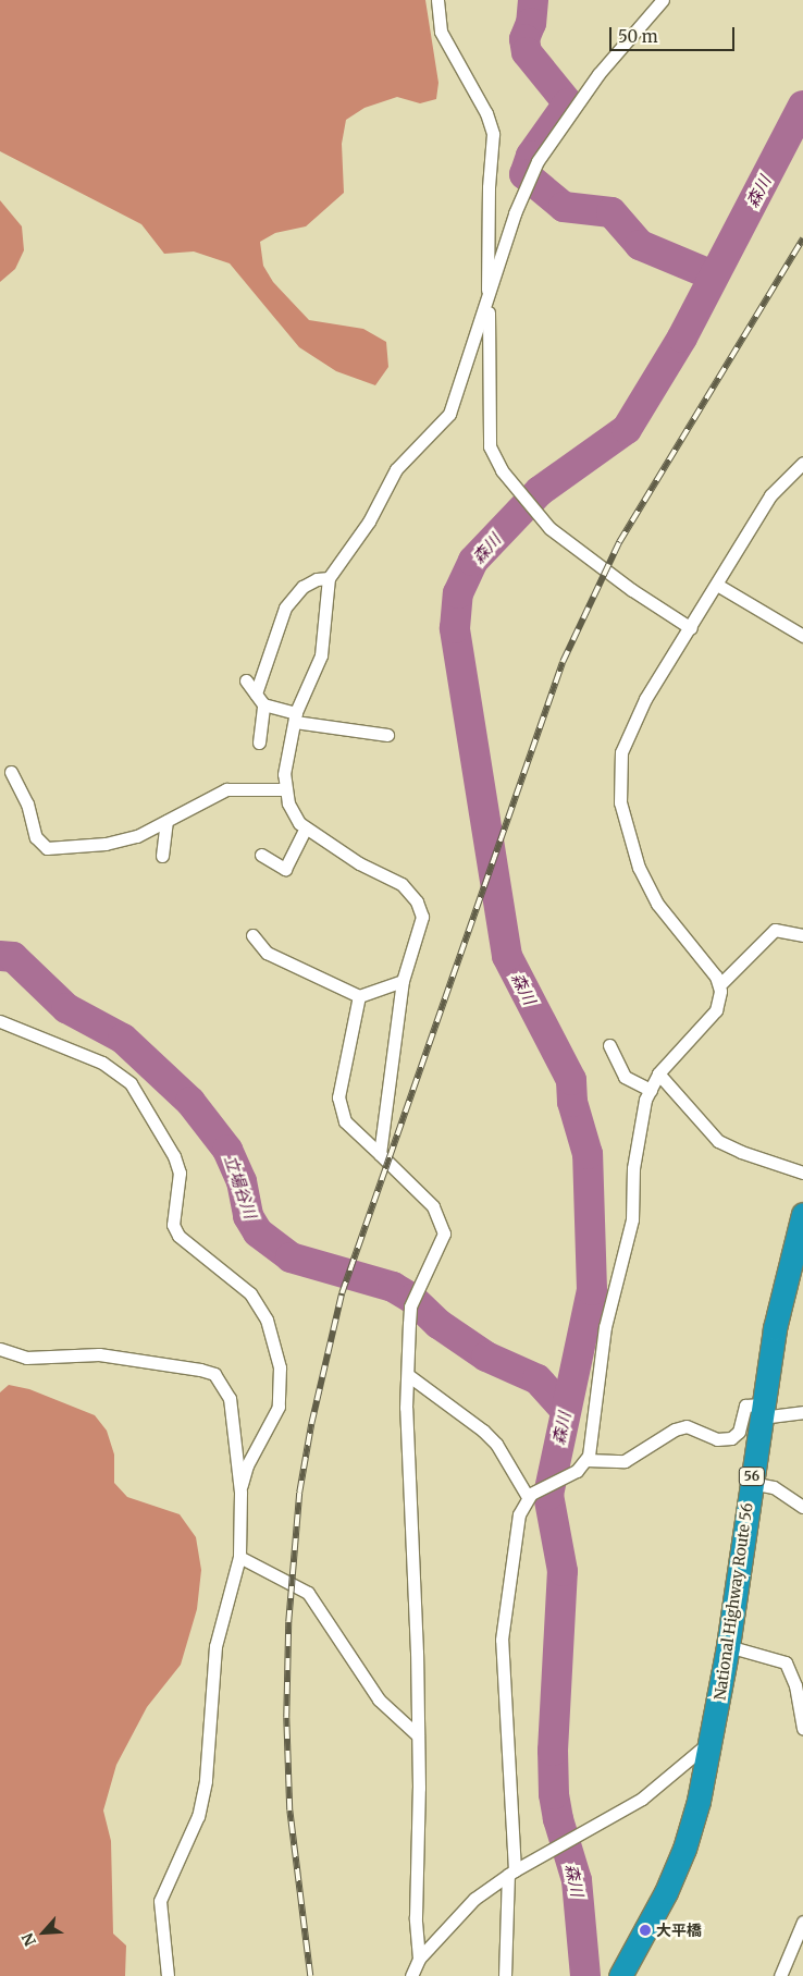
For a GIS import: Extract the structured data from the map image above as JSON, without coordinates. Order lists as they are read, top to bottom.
{
  "streets": {
    "highway": ["56", "National Highway Route 56"]
  },
  "water": ["森川", "立場谷川"],
  "places": ["大平橋"],
  "scale_bar": "50 m",
  "north": "bottom left"
}
